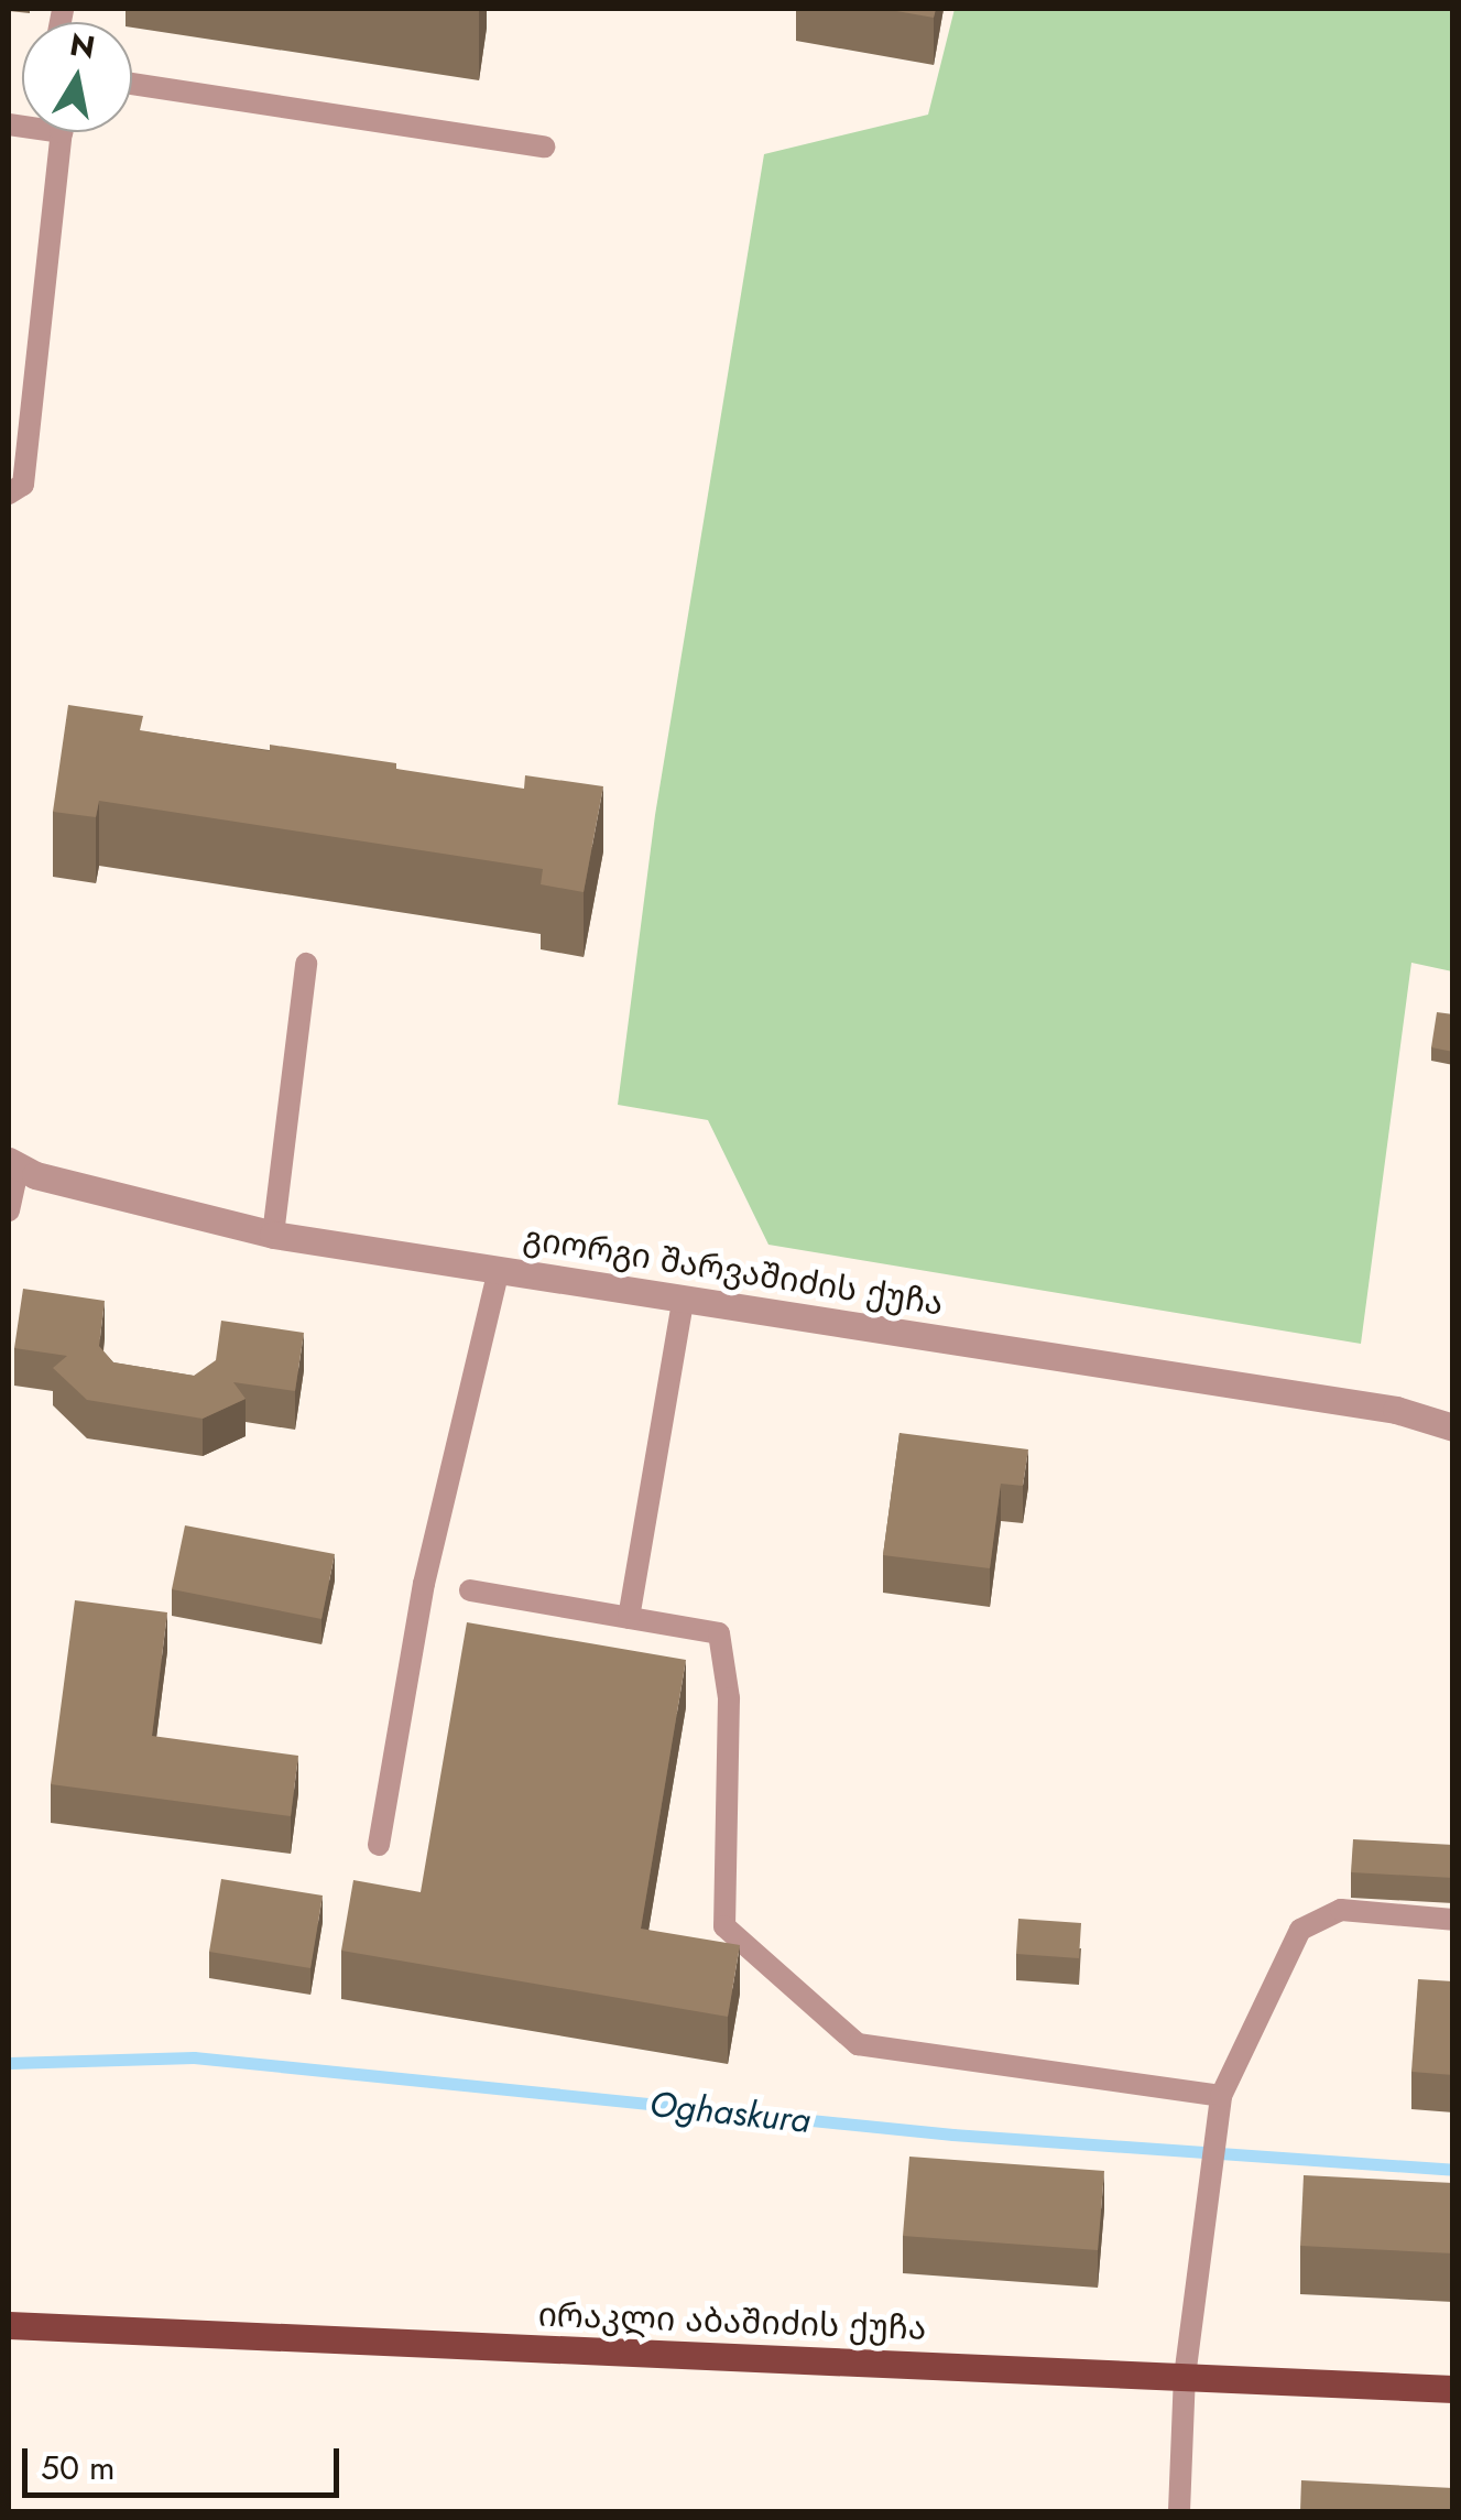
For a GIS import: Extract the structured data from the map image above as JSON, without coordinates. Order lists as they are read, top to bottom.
{
  "streets": {
    "main road": ["ირაკლი აბაშიძის ქუჩა"],
    "street": ["გიორგი შარვაშიძის ქუჩა"]
  },
  "water": ["Oghaskura"],
  "scale_bar": "50 m",
  "north": "top"
}
